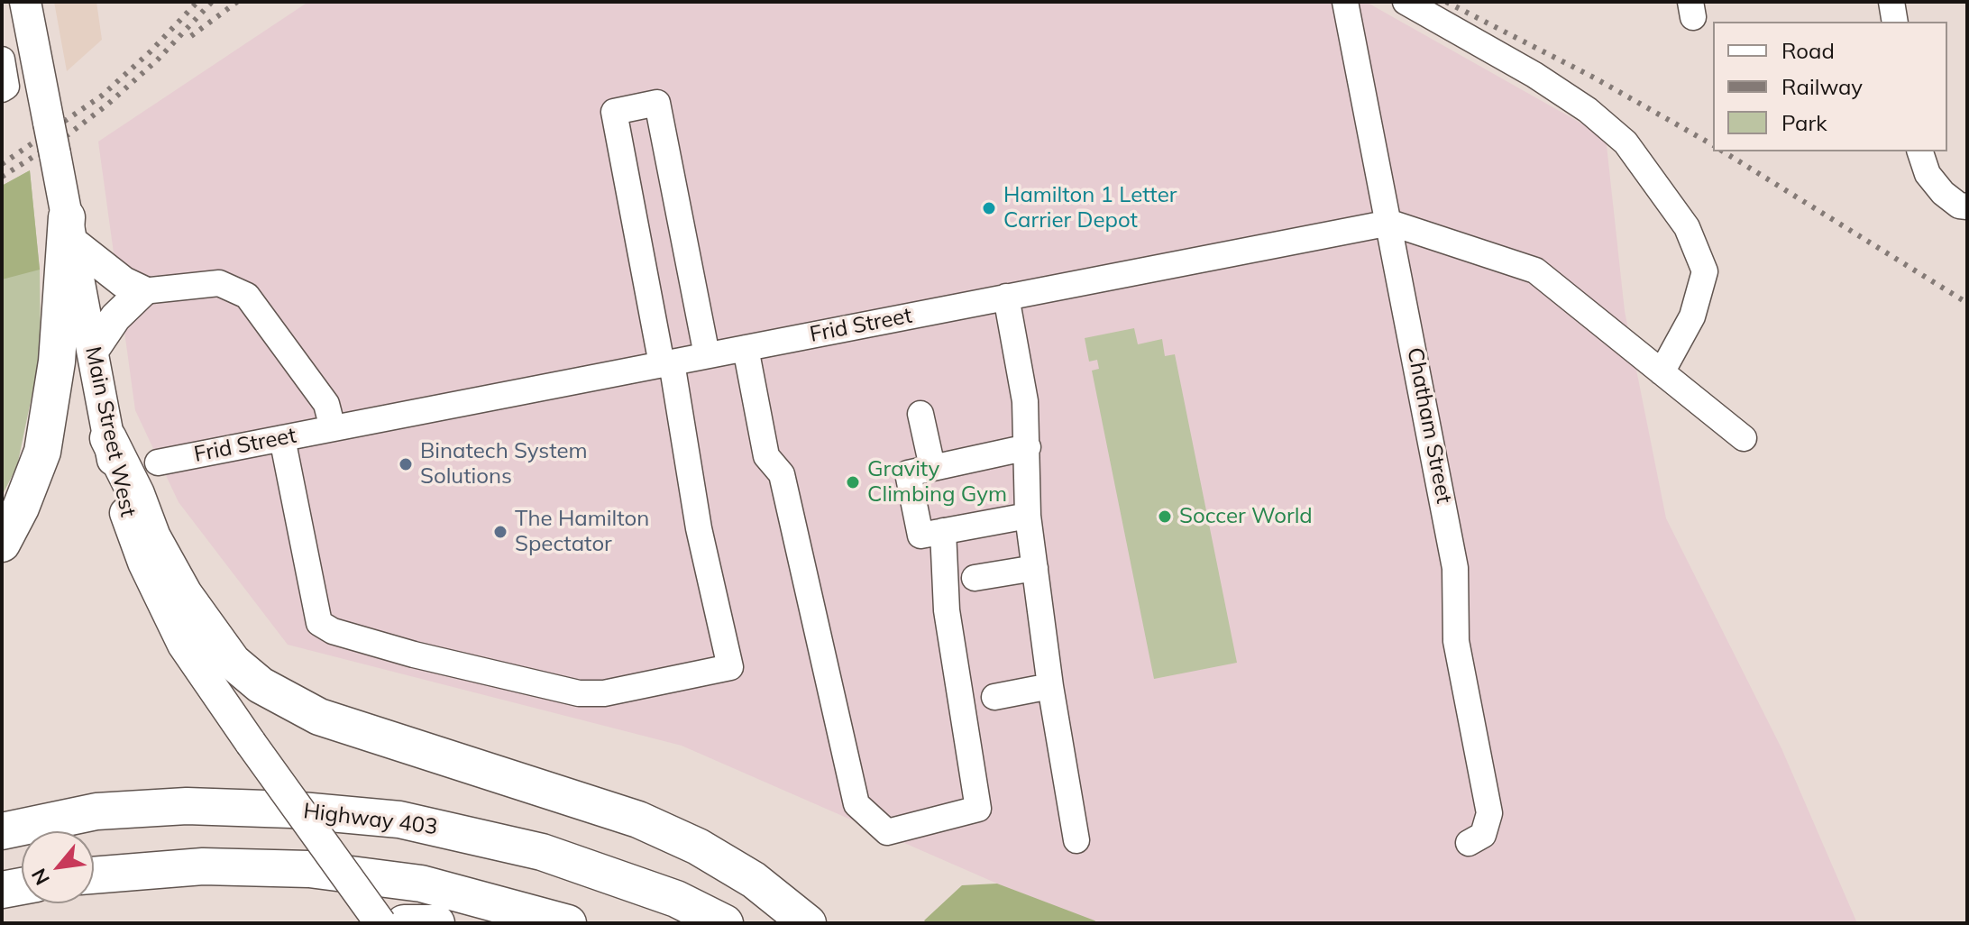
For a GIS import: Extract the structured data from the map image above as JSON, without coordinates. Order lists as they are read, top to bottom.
{
  "streets": {
    "highway": ["Highway 403"],
    "main road": ["Main Street West"],
    "street": ["Frid Street", "Chatham Street"]
  },
  "crossings": [
    ["Frid Street", "Chatham Street"]
  ],
  "places": [
    "Hamilton 1 Letter Carrier Depot",
    "Binatech System Solutions",
    "Gravity Climbing Gym",
    "Soccer World",
    "The Hamilton Spectator"
  ],
  "legend": ["Road", "Railway", "Park"],
  "north": "bottom left"
}
